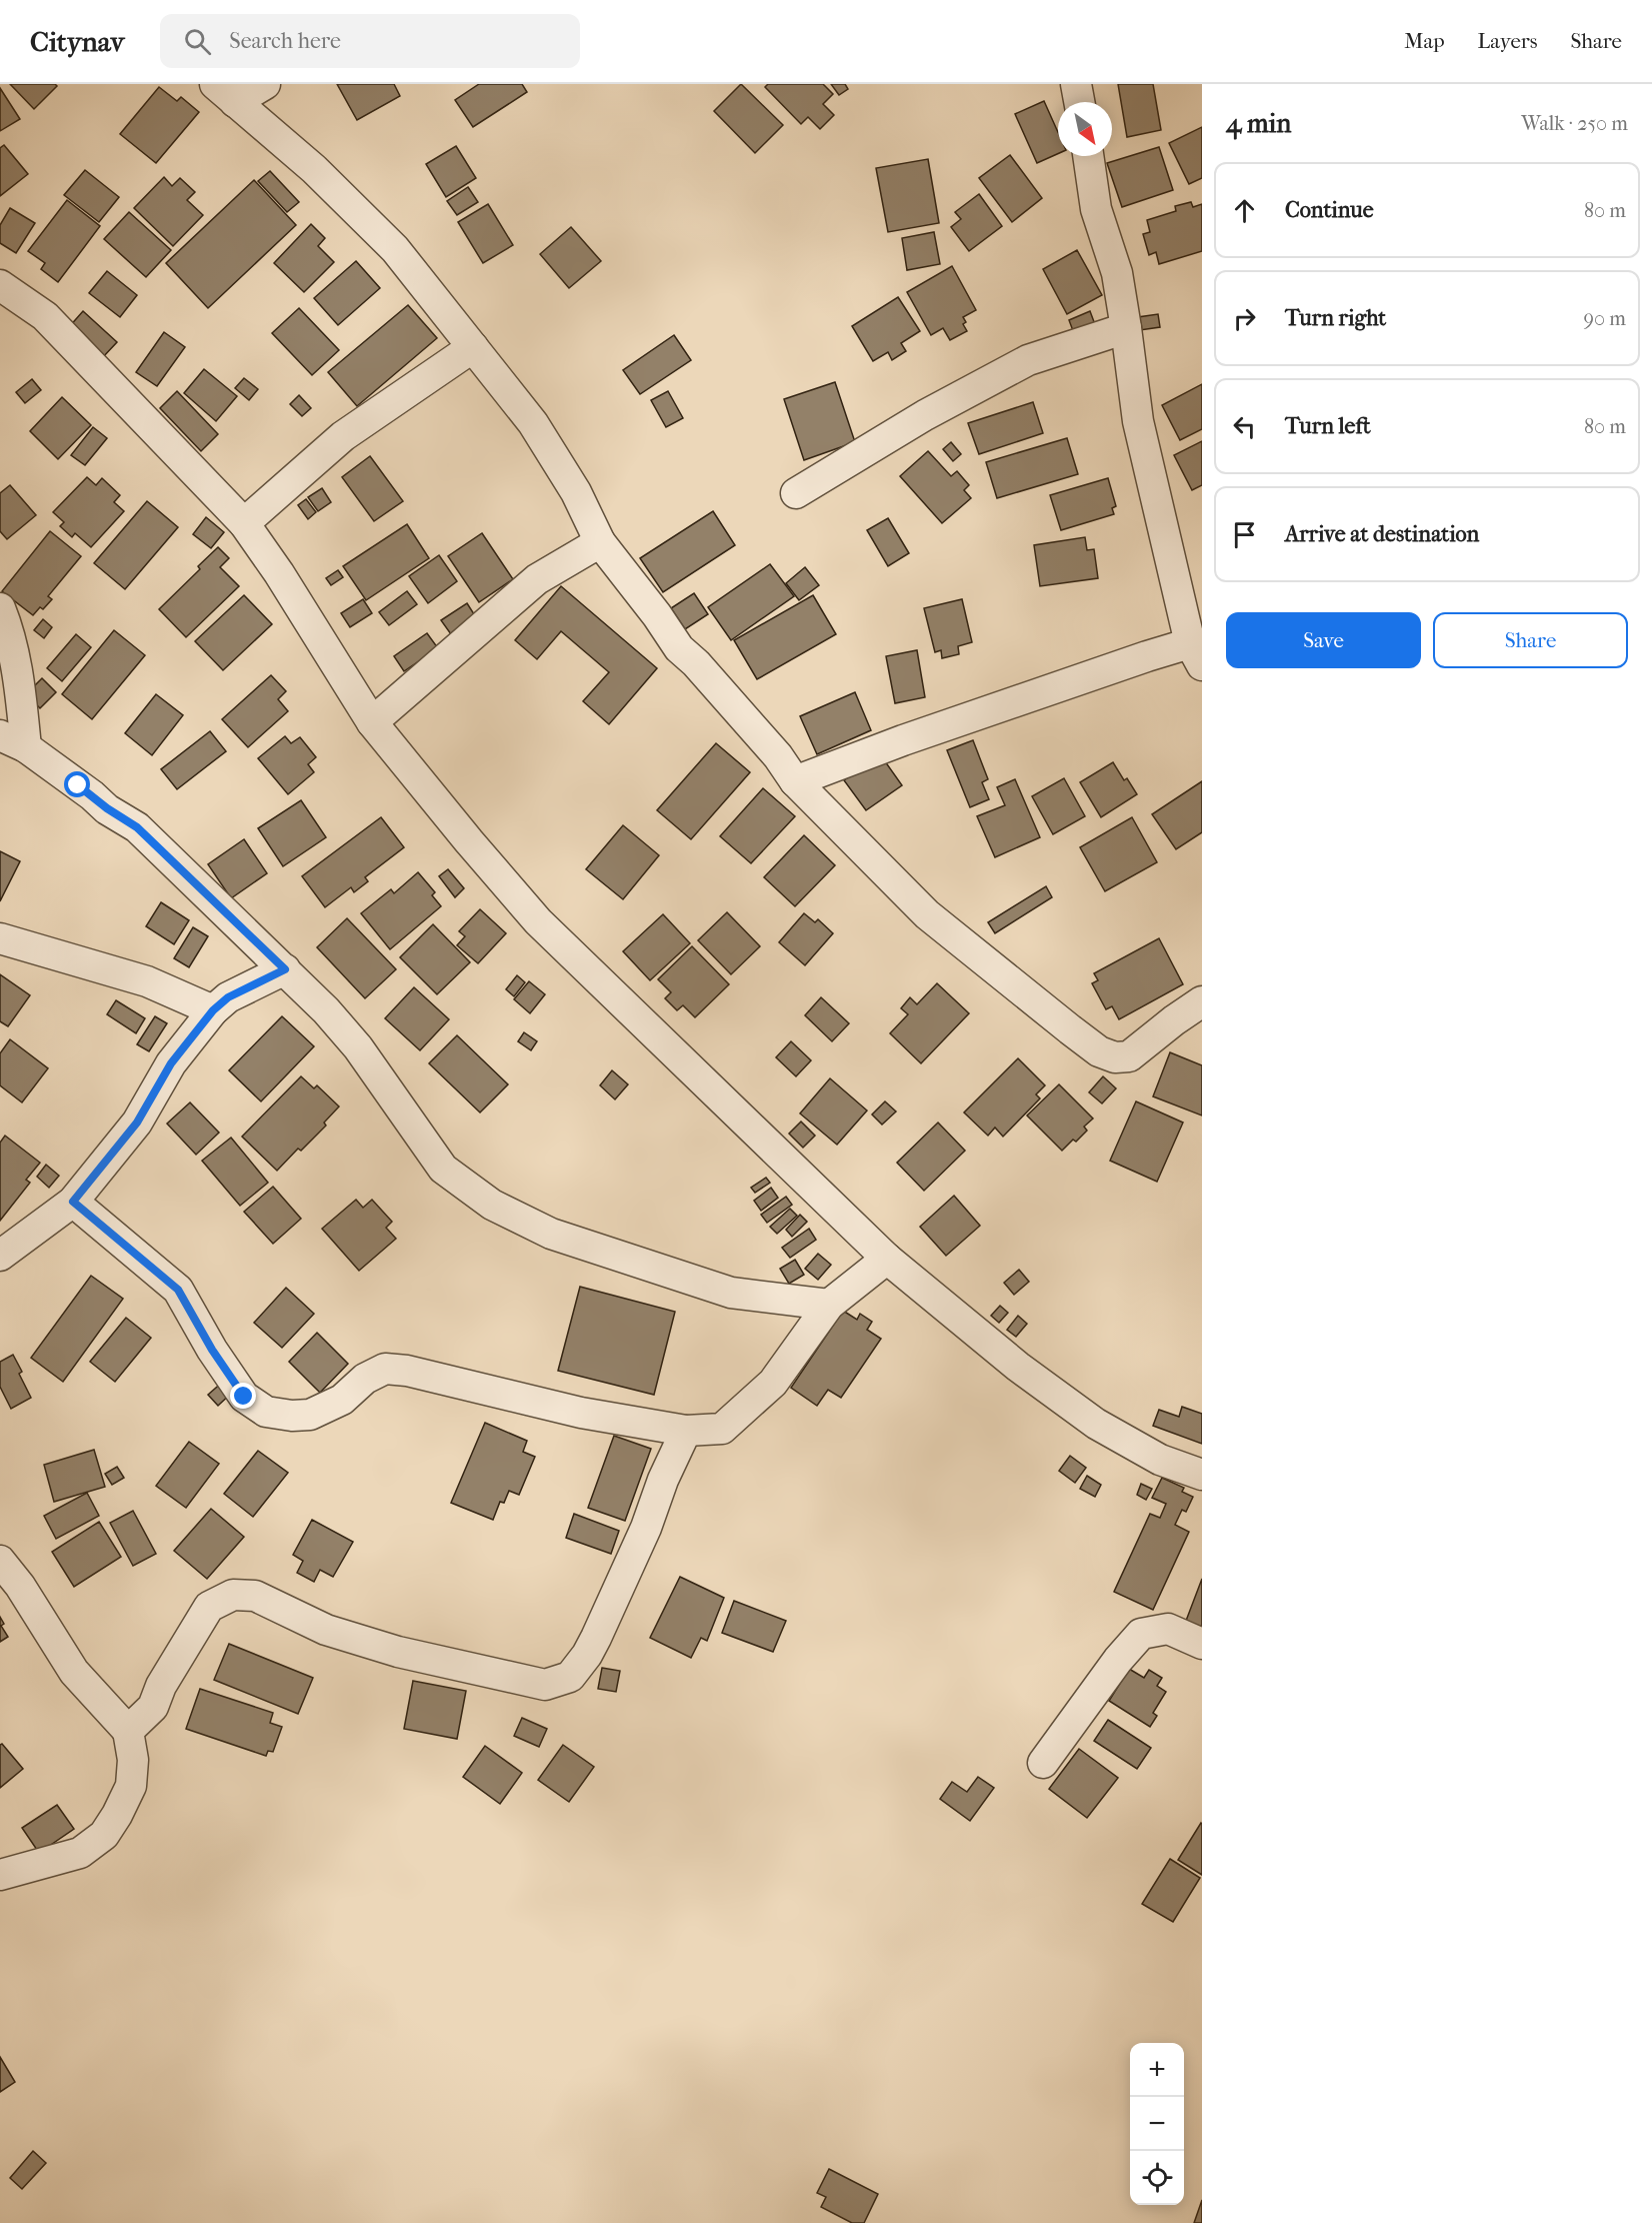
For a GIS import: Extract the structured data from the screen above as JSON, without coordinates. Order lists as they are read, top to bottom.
{
  "north": "bottom right",
  "page": {
    "header": "Citynav",
    "search": "Search here",
    "nav": ["Map", "Layers", "Share"],
    "heading": ["4 min", "Walk · 250 m"],
    "list": [
      ["Continue", "80 m"],
      ["Turn right", "90 m"],
      ["Turn left", "80 m"],
      "Arrive at destination"
    ],
    "buttons": ["Save", "Share"],
    "map_buttons": ["+", "−"]
  }
}
